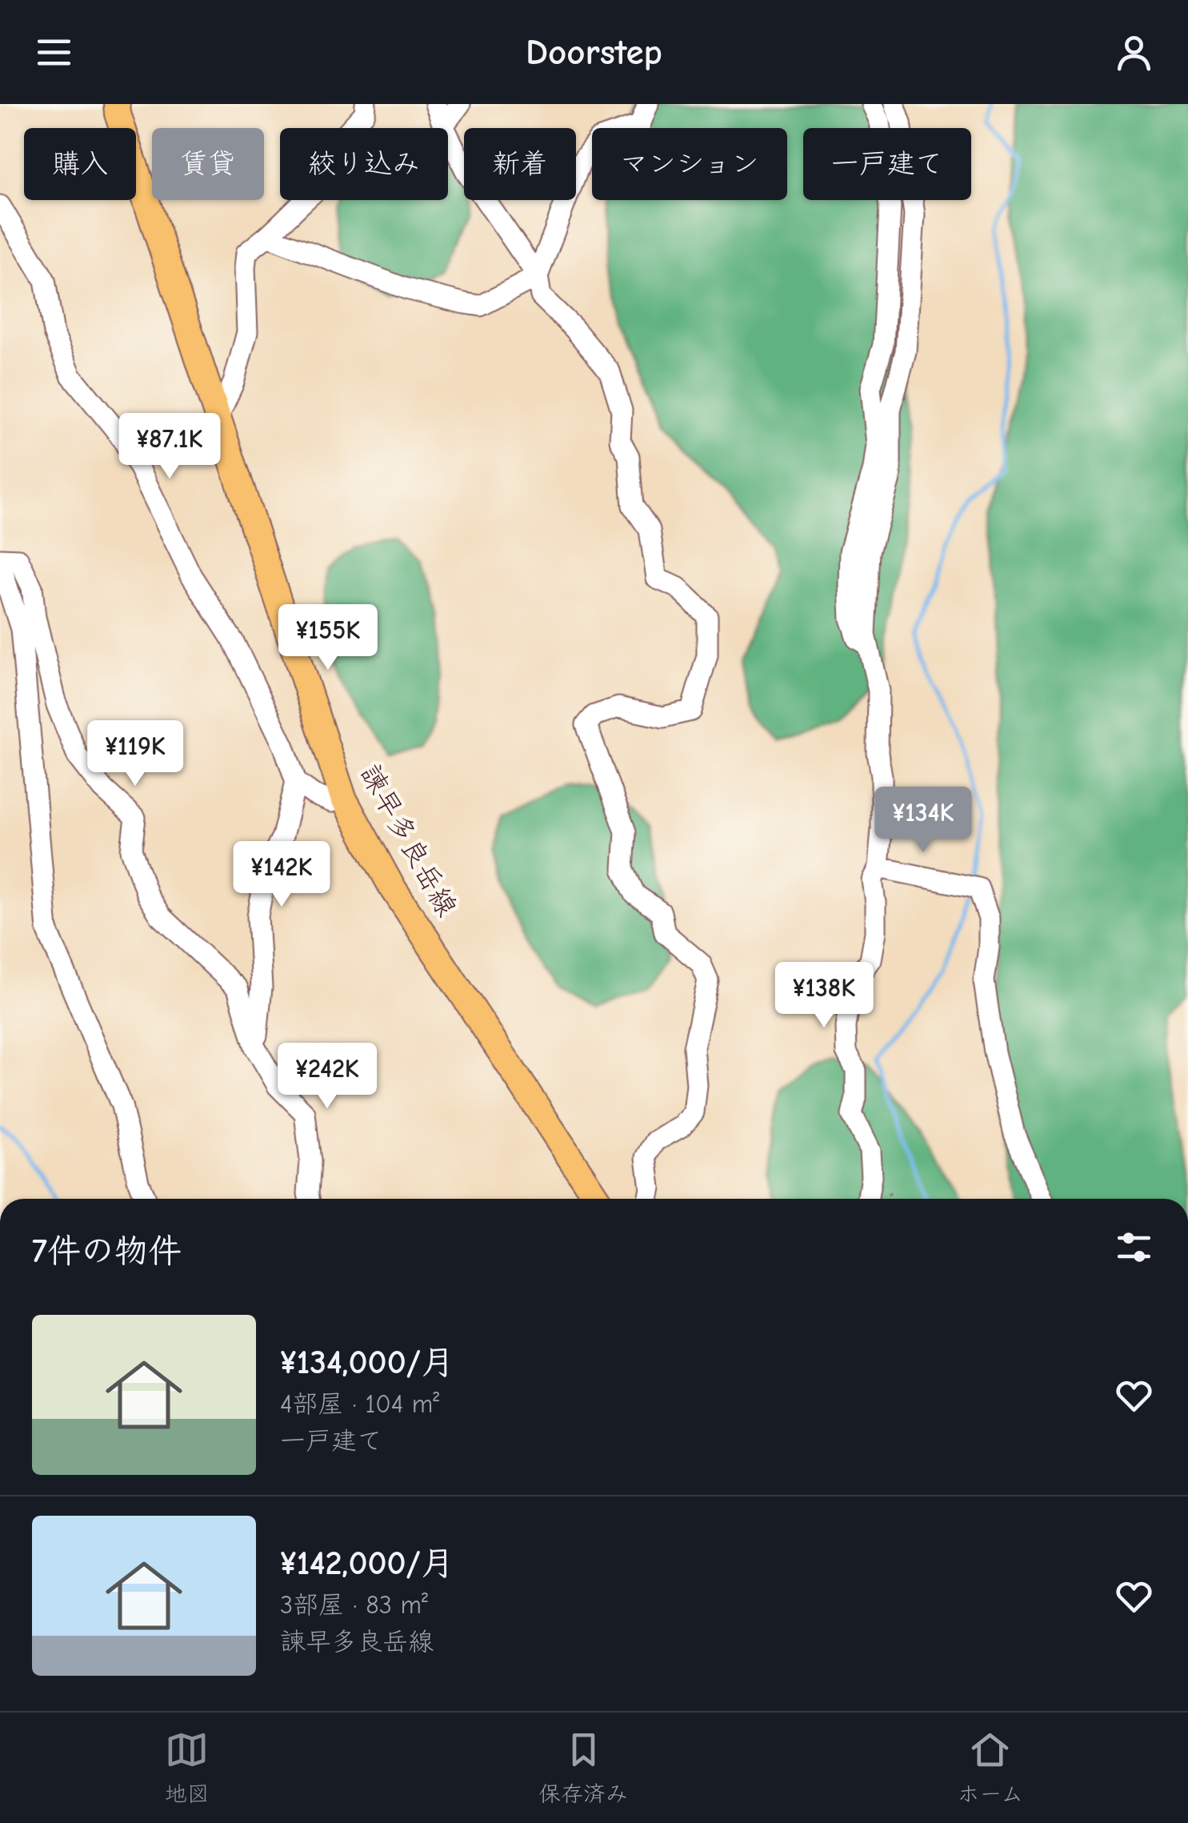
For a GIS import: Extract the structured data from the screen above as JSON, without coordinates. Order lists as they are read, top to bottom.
{
  "streets": {
    "main road": ["諫早多良岳線"]
  },
  "page": {
    "header": "Doorstep",
    "chip": [
      "購入",
      "賃貸",
      "絞り込み",
      "新着",
      "マンション",
      "一戸建て"
    ],
    "price": [
      "¥87.1K",
      "¥155K",
      "¥119K",
      "¥134K",
      "¥142K",
      "¥138K",
      "¥242K"
    ],
    "heading": "7件の物件",
    "list": [
      {
        "name": "¥134,000/月",
        "note": "4部屋 · 104 m² · 一戸建て"
      },
      {
        "name": "¥142,000/月",
        "note": "3部屋 · 83 m² · 諫早多良岳線"
      }
    ],
    "tabs": ["地図", "保存済み", "ホーム"]
  }
}
